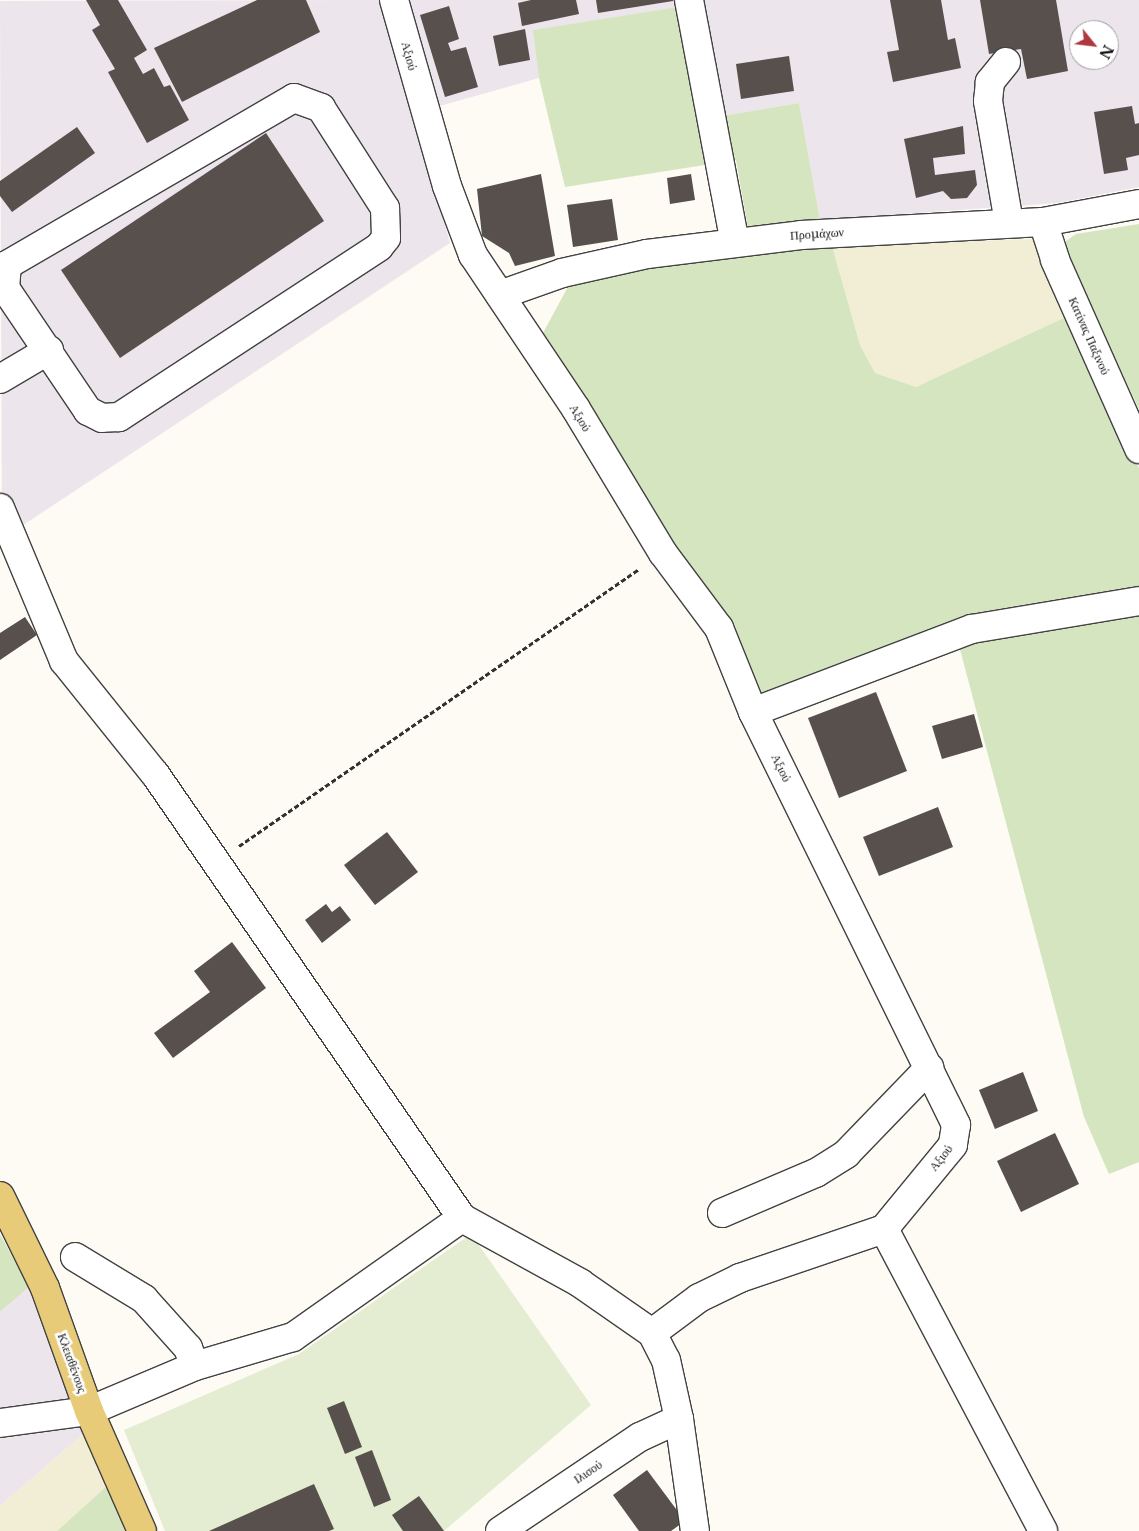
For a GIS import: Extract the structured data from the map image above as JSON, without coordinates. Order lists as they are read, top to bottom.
{
  "streets": {
    "main road": ["Κλεισθένους"],
    "street": [
      "Αξιού",
      "Προμάχων",
      "Κατίνας Παξινού",
      "Ιλισού"
    ]
  },
  "crossings": [
    ["Αξιού", "Προμάχων"],
    ["Προμάχων", "Κατίνας Παξινού"]
  ],
  "north": "bottom right"
}
